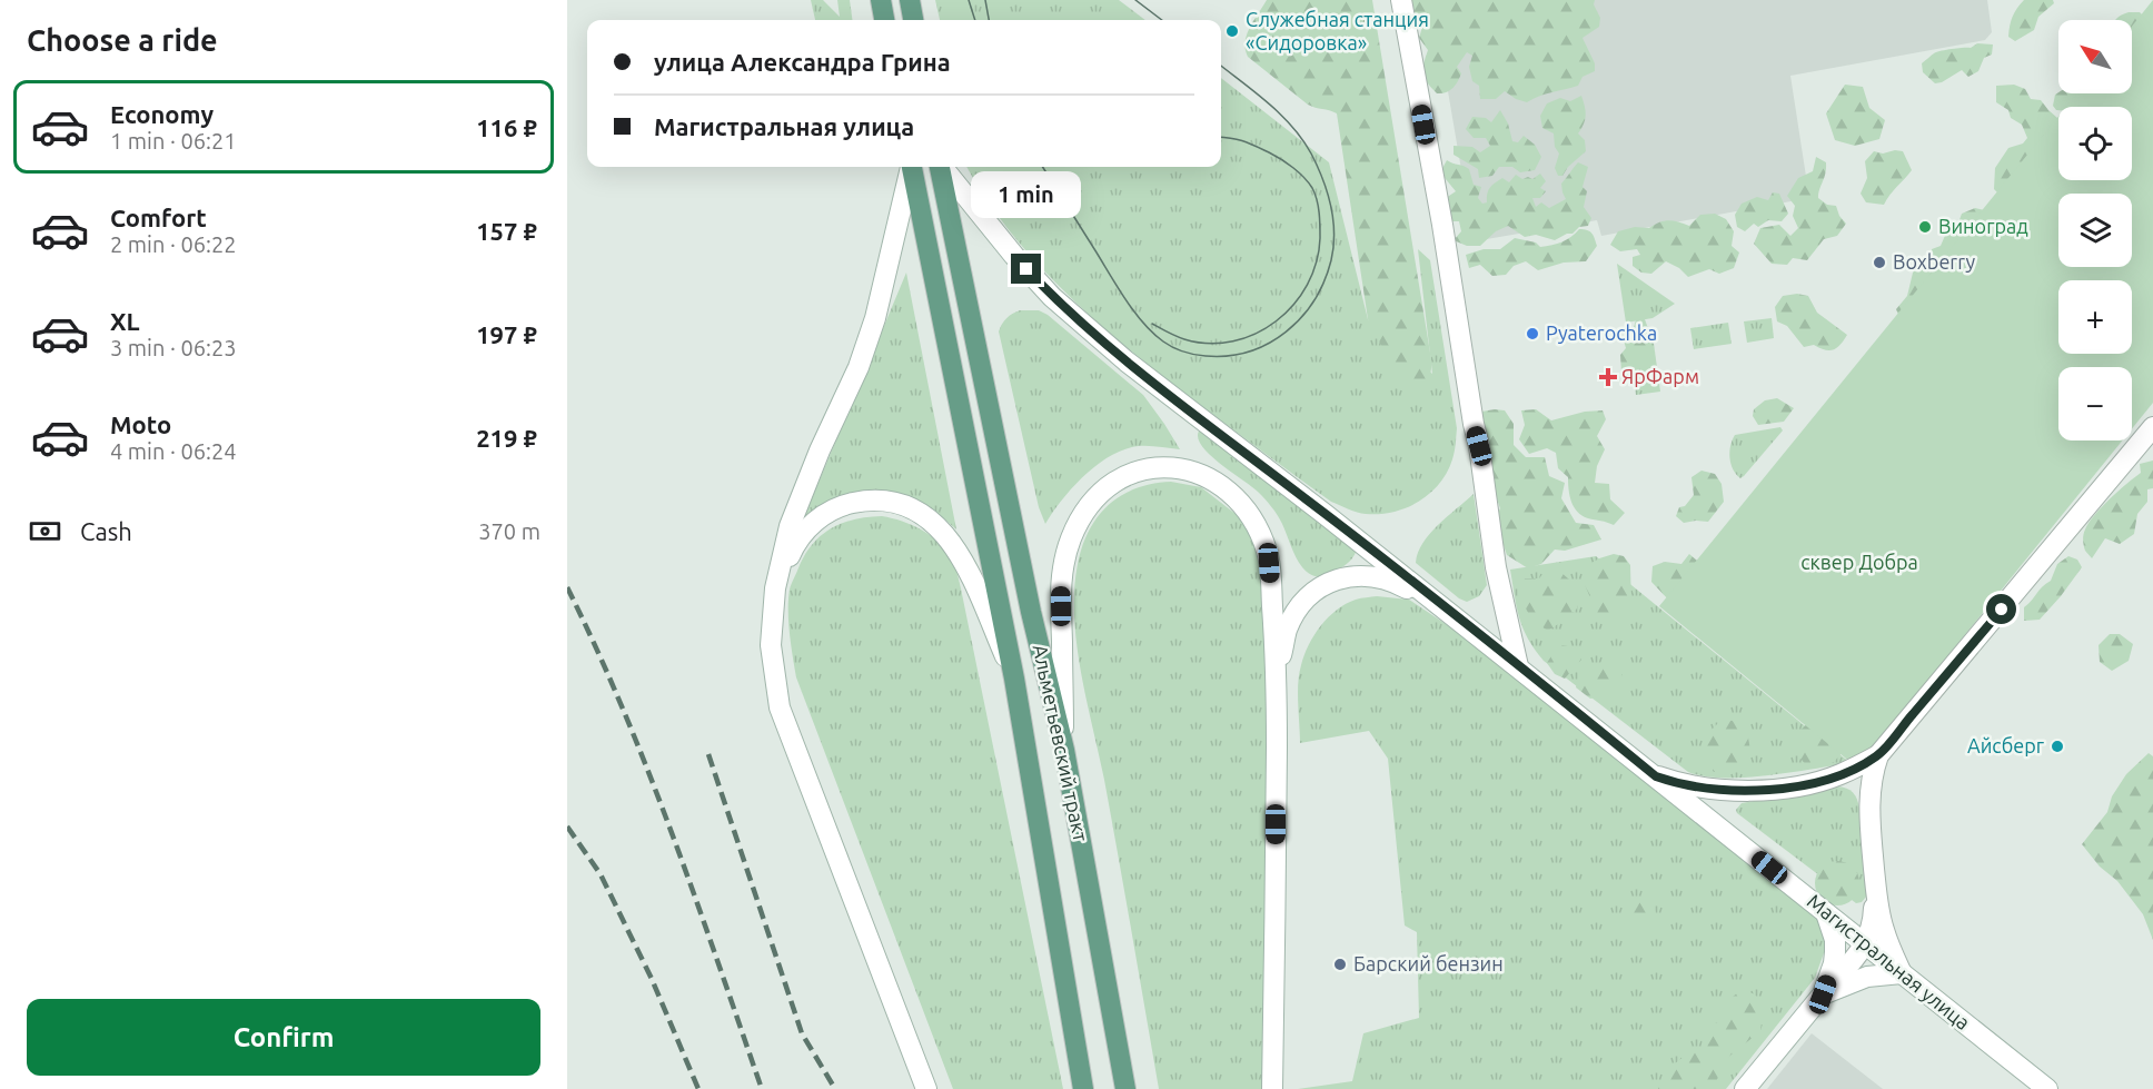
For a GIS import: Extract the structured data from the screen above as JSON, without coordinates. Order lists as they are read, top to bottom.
{
  "streets": {
    "main road": ["Альметьевский тракт", "Магистральная улица"]
  },
  "parks": ["сквер Добра"],
  "places": {
    "other": [
      "Служебная станция «Сидоровка»",
      "Виноград",
      "Boxberry",
      "Pyaterochka",
      "Айсберг",
      "Барский бензин"
    ],
    "health": ["ЯрФарм"]
  },
  "north": "top left",
  "page": {
    "heading": "Choose a ride",
    "map_buttons": ["+", "−"],
    "banner": ["улица Александра Грина", "Магистральная улица"],
    "list": [
      {
        "name": "Economy",
        "note": "1 min · 06:21",
        "value": "116 ₽"
      },
      {
        "name": "Comfort",
        "note": "2 min · 06:22",
        "value": "157 ₽"
      },
      {
        "name": "XL",
        "note": "3 min · 06:23",
        "value": "197 ₽"
      },
      {
        "name": "Moto",
        "note": "4 min · 06:24",
        "value": "219 ₽"
      }
    ],
    "bubble": "1 min",
    "pay": ["Cash", "370 m"],
    "buttons": "Confirm"
  }
}
